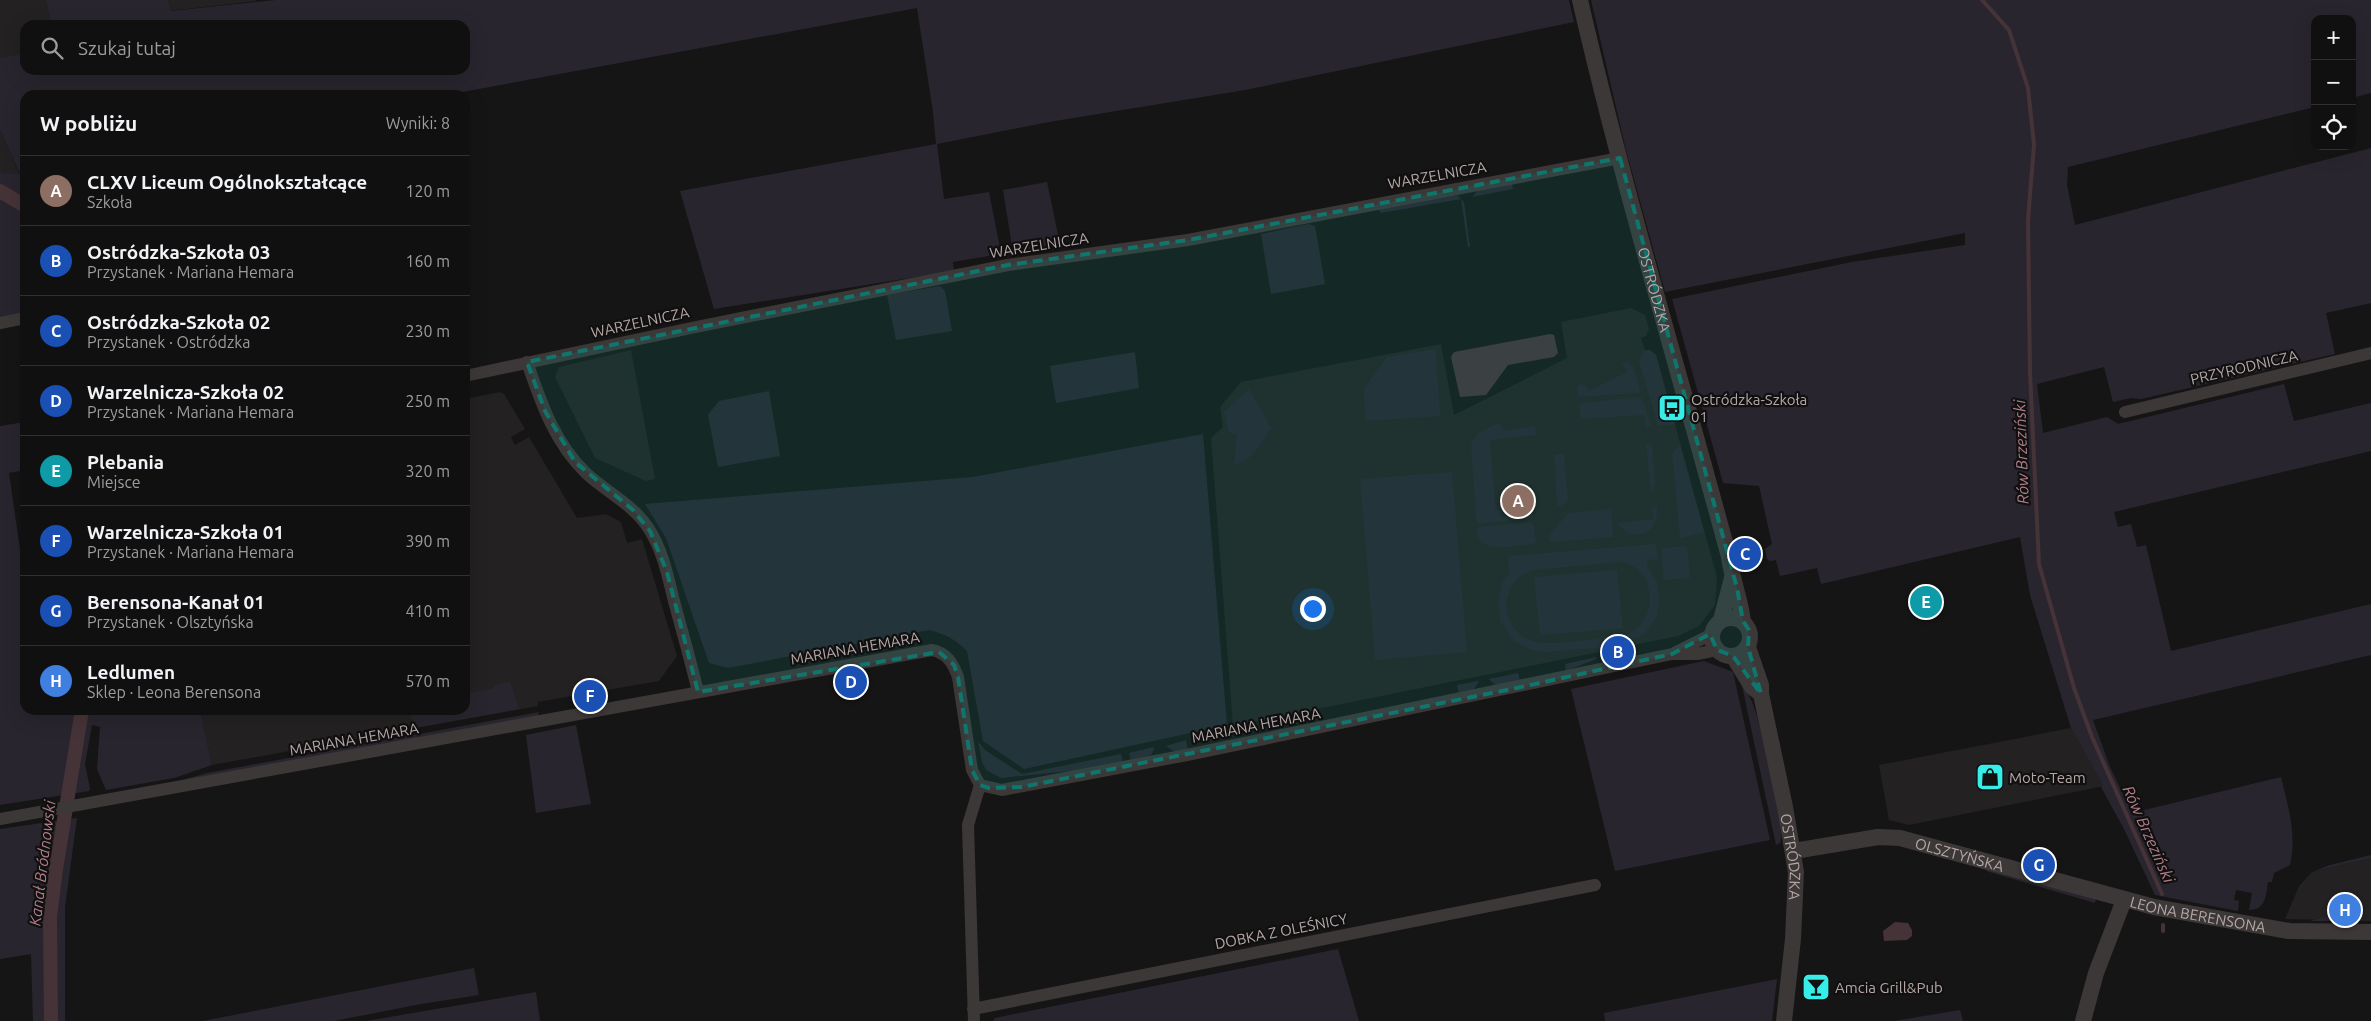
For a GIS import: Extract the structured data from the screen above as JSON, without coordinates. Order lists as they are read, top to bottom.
{
  "streets": {
    "street": [
      "WARZELNICZA",
      "OSTRÓDZKA",
      "PRZYRODNICZA",
      "MARIANA HEMARA",
      "OLSZTYŃSKA",
      "LEONA BERENSONA",
      "DOBKA Z OLEŚNICY"
    ]
  },
  "crossings": [
    ["WARZELNICZA", "OSTRÓDZKA"],
    ["OSTRÓDZKA", "MARIANA HEMARA"],
    ["OSTRÓDZKA", "OLSZTYŃSKA"],
    ["OLSZTYŃSKA", "LEONA BERENSONA"]
  ],
  "water": ["Rów Brzeziński", "Kanał Bródnowski"],
  "places": {
    "bus stop": ["Ostródzka-Szkoła 01"],
    "shop": ["Moto-Team"],
    "bar": ["Amcia Grill&Pub"]
  },
  "page": {
    "map_buttons": ["+", "−"],
    "search": "Szukaj tutaj",
    "heading": ["W pobliżu", "Wyniki: 8"],
    "list": [
      {
        "mark": "A",
        "name": "CLXV Liceum Ogólnokształcące",
        "note": "Szkoła",
        "value": "120 m"
      },
      {
        "mark": "B",
        "name": "Ostródzka-Szkoła 03",
        "note": "Przystanek · Mariana Hemara",
        "value": "160 m"
      },
      {
        "mark": "C",
        "name": "Ostródzka-Szkoła 02",
        "note": "Przystanek · Ostródzka",
        "value": "230 m"
      },
      {
        "mark": "D",
        "name": "Warzelnicza-Szkoła 02",
        "note": "Przystanek · Mariana Hemara",
        "value": "250 m"
      },
      {
        "mark": "E",
        "name": "Plebania",
        "note": "Miejsce",
        "value": "320 m"
      },
      {
        "mark": "F",
        "name": "Warzelnicza-Szkoła 01",
        "note": "Przystanek · Mariana Hemara",
        "value": "390 m"
      },
      {
        "mark": "G",
        "name": "Berensona-Kanał 01",
        "note": "Przystanek · Olsztyńska",
        "value": "410 m"
      },
      {
        "mark": "H",
        "name": "Ledlumen",
        "note": "Sklep · Leona Berensona",
        "value": "570 m"
      }
    ],
    "pins": [
      "A",
      "C",
      "E",
      "B",
      "D",
      "F",
      "G",
      "H"
    ]
  }
}
